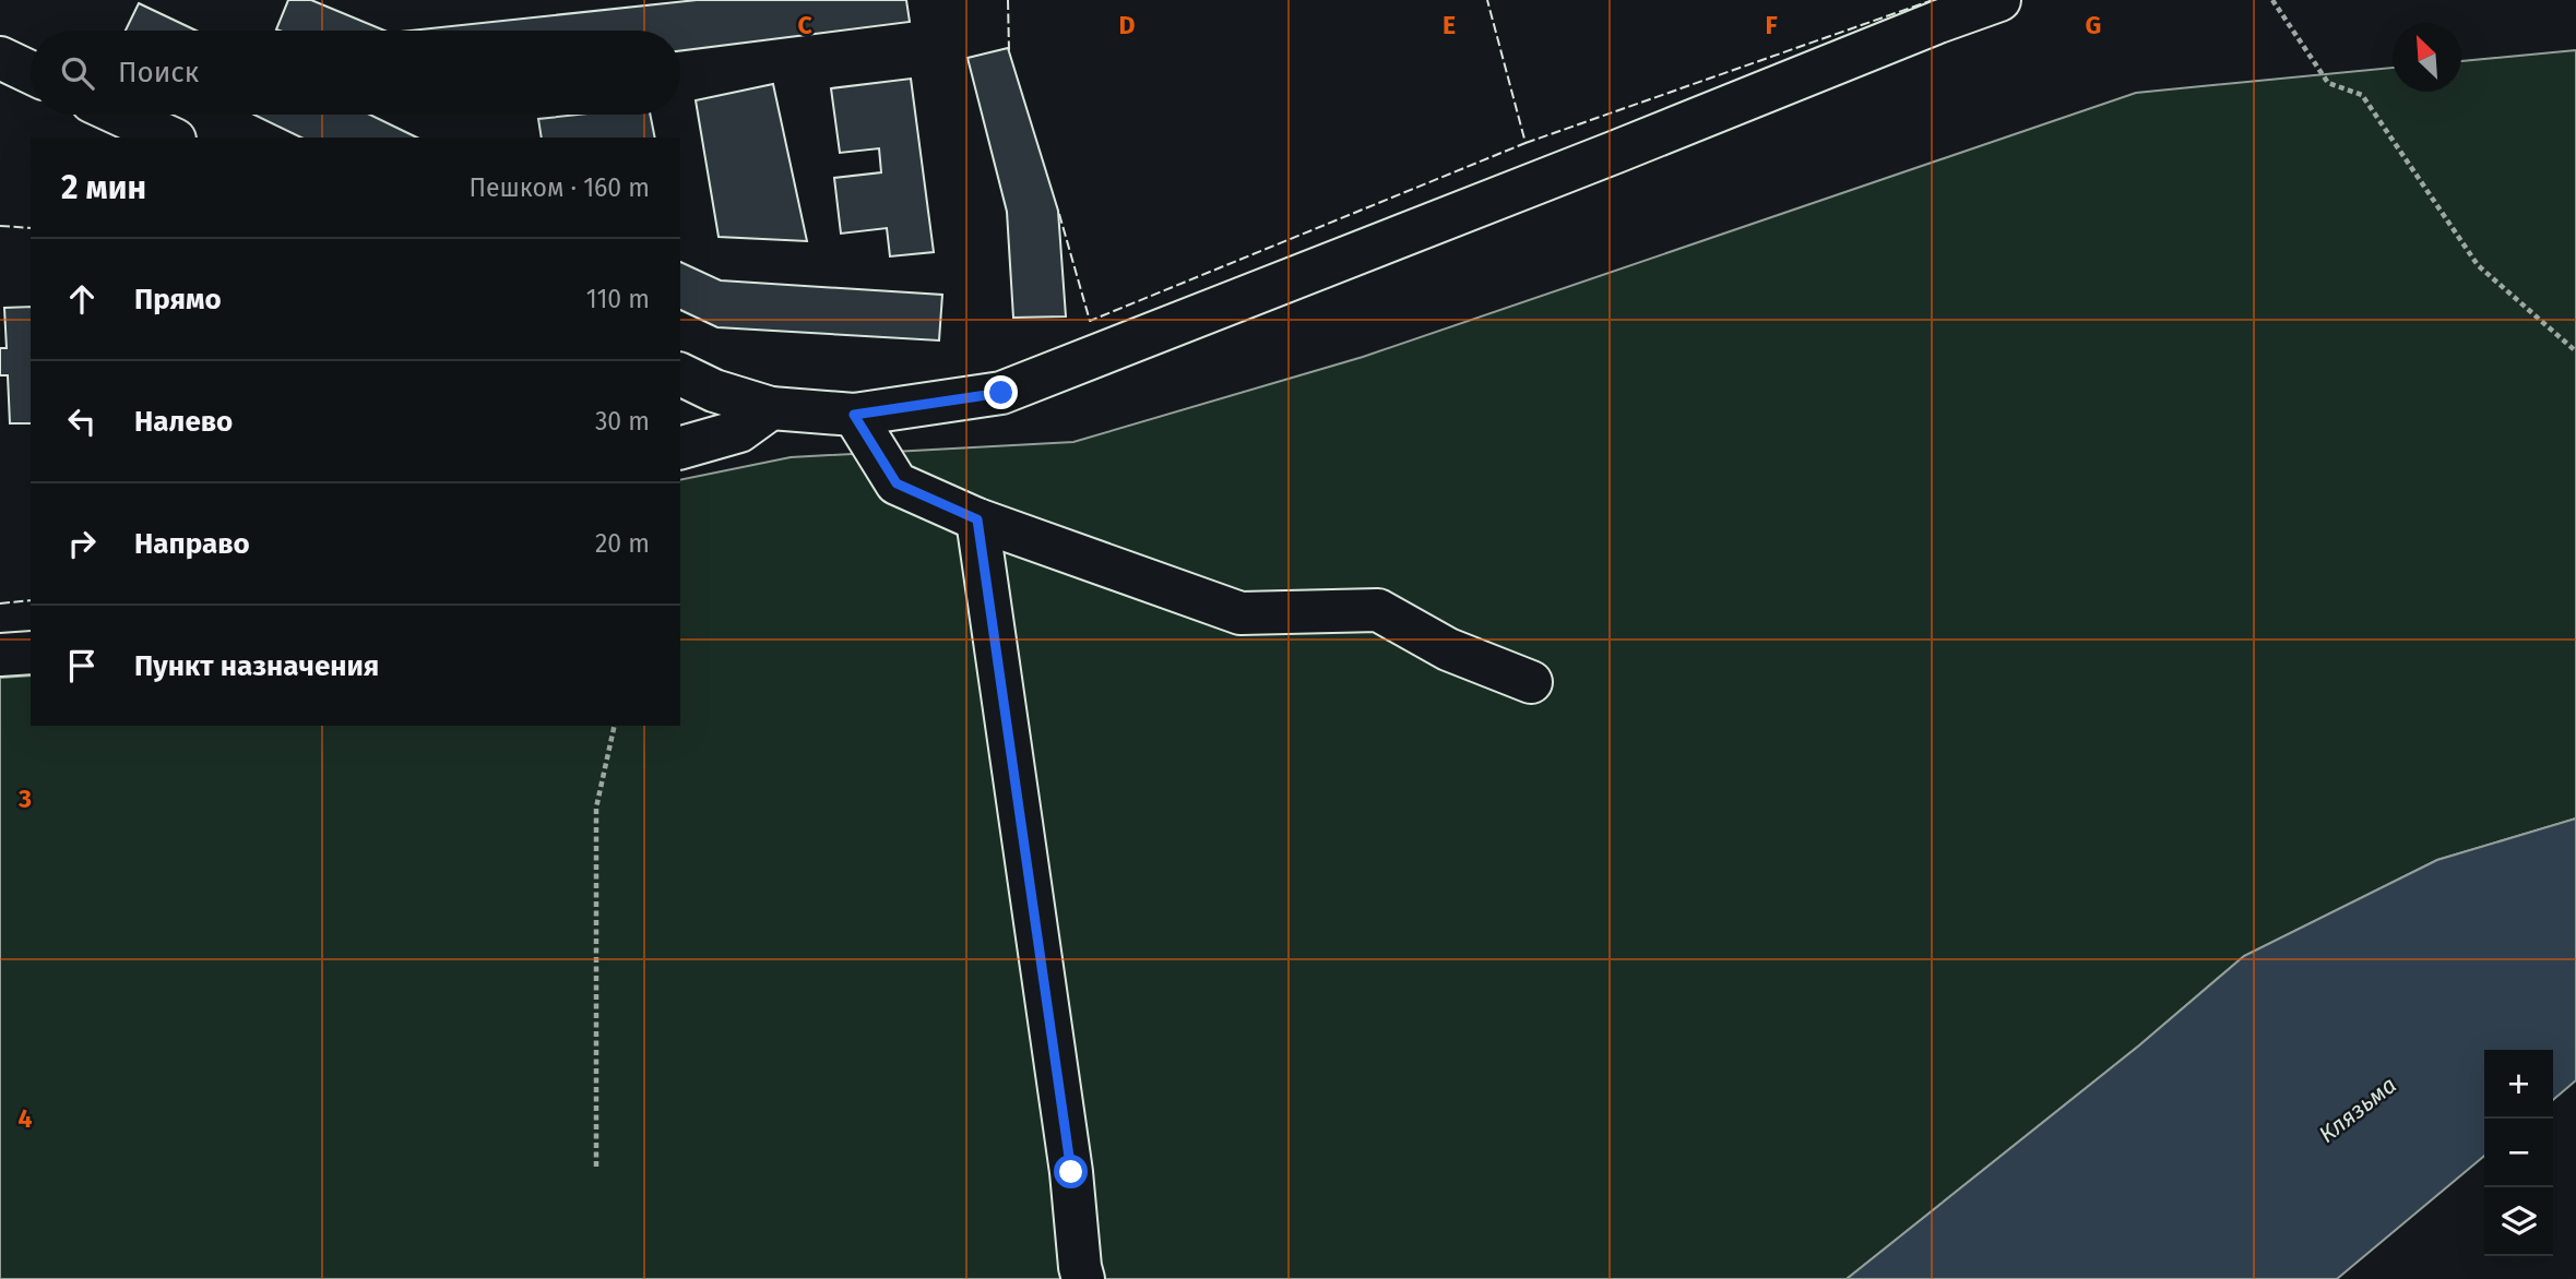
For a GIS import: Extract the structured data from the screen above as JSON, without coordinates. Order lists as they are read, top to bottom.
{
  "water": ["Клязьма"],
  "north": "top left",
  "page": {
    "search": "Поиск",
    "heading": ["2 мин", "Пешком · 160 m"],
    "list": [
      ["Прямо", "110 m"],
      ["Налево", "30 m"],
      ["Направо", "20 m"],
      "Пункт назначения"
    ],
    "map_buttons": ["+", "−"]
  },
  "grid": {
    "columns": [
      "C",
      "D",
      "E",
      "F",
      "G"
    ],
    "rows": ["3", "4"]
  }
}
